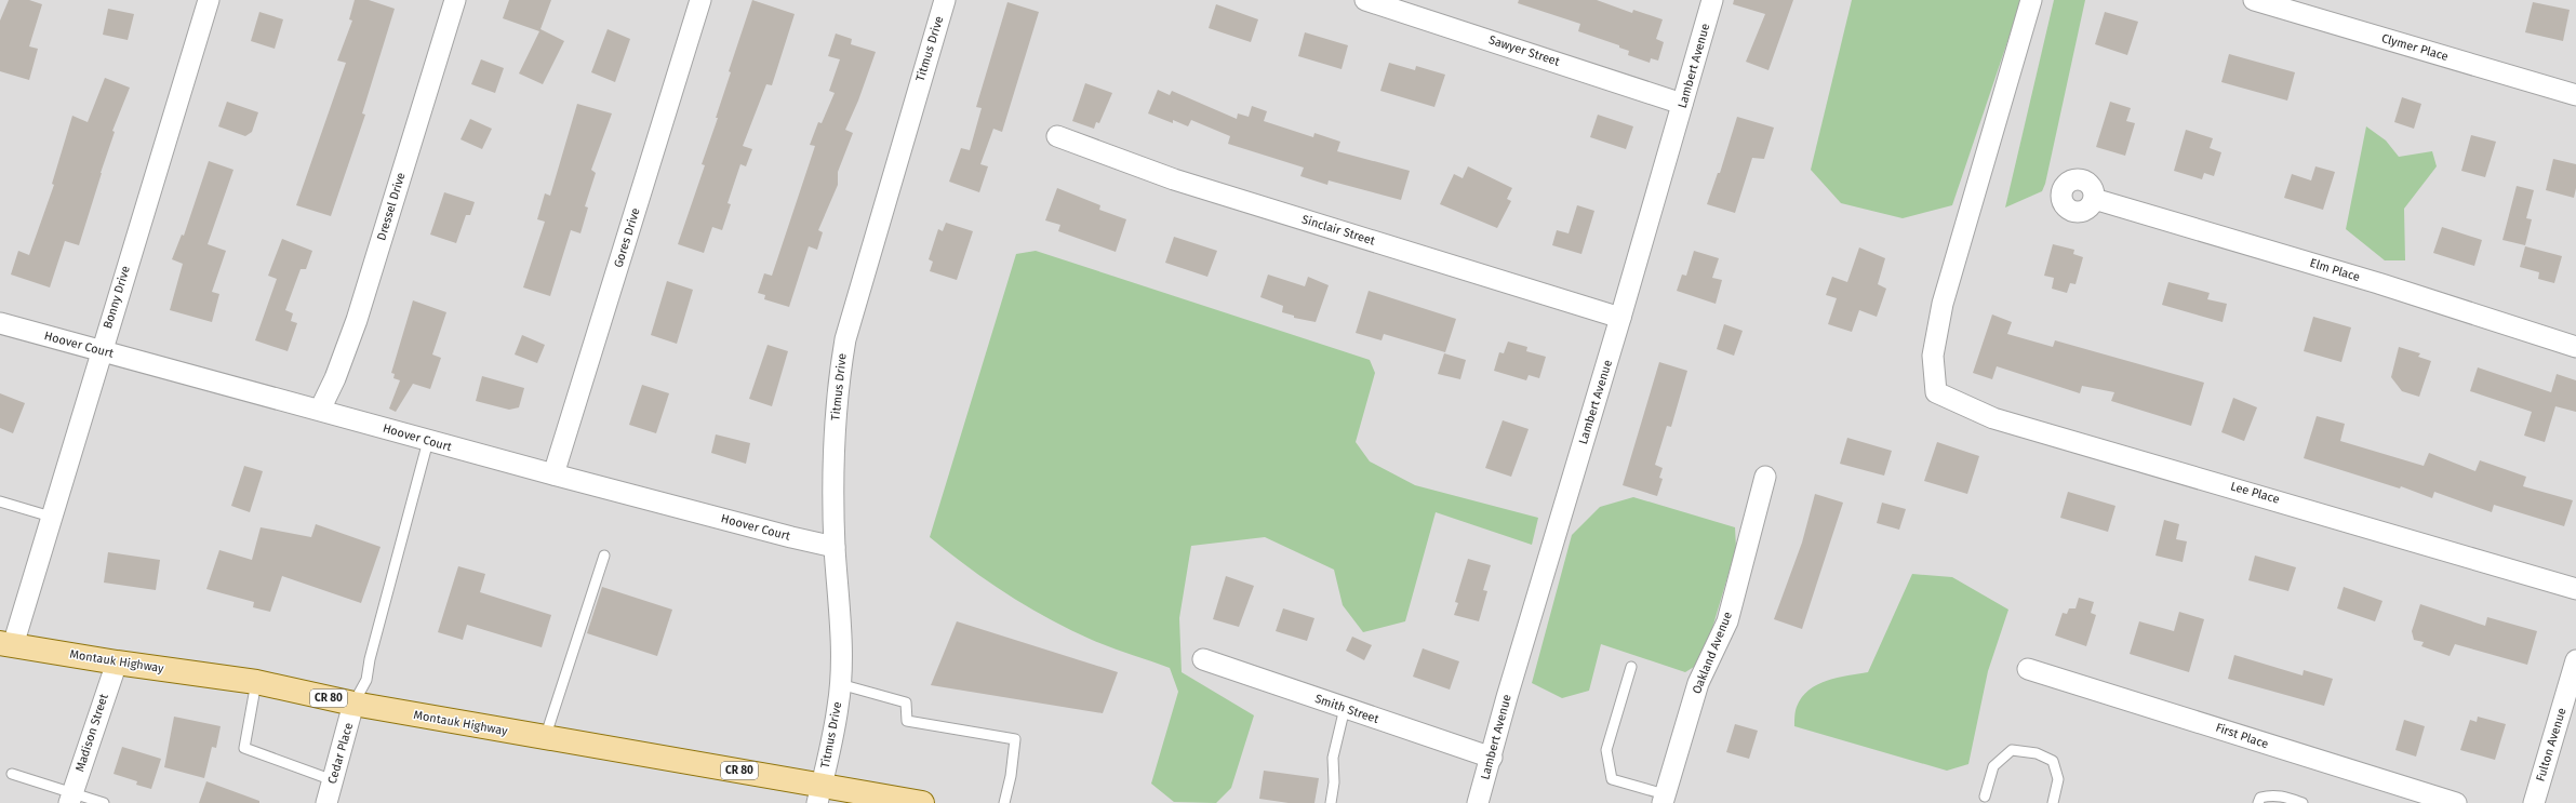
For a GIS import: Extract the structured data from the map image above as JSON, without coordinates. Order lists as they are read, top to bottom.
{
  "streets": {
    "main road": ["Montauk Highway", "CR 80"],
    "street": [
      "Clymer Place",
      "Titmus Drive",
      "Sawyer Street",
      "Lambert Avenue",
      "Dressel Drive",
      "Sinclair Street",
      "Gores Drive",
      "Elm Place",
      "Bonny Drive",
      "Hoover Court",
      "Lee Place",
      "Oakland Avenue",
      "Smith Street",
      "Madison Street",
      "First Place",
      "Fulton Avenue",
      "Cedar Place"
    ]
  },
  "crossings": [
    ["Titmus Drive", "Hoover Court"],
    ["Titmus Drive", "Montauk Highway"],
    ["Sawyer Street", "Lambert Avenue"],
    ["Lambert Avenue", "Sinclair Street"],
    ["Lambert Avenue", "Smith Street"],
    ["Dressel Drive", "Hoover Court"],
    ["Gores Drive", "Hoover Court"],
    ["Bonny Drive", "Hoover Court"],
    ["Bonny Drive", "Montauk Highway"],
    ["Montauk Highway", "Madison Street"],
    ["Montauk Highway", "Cedar Place"]
  ]
}
